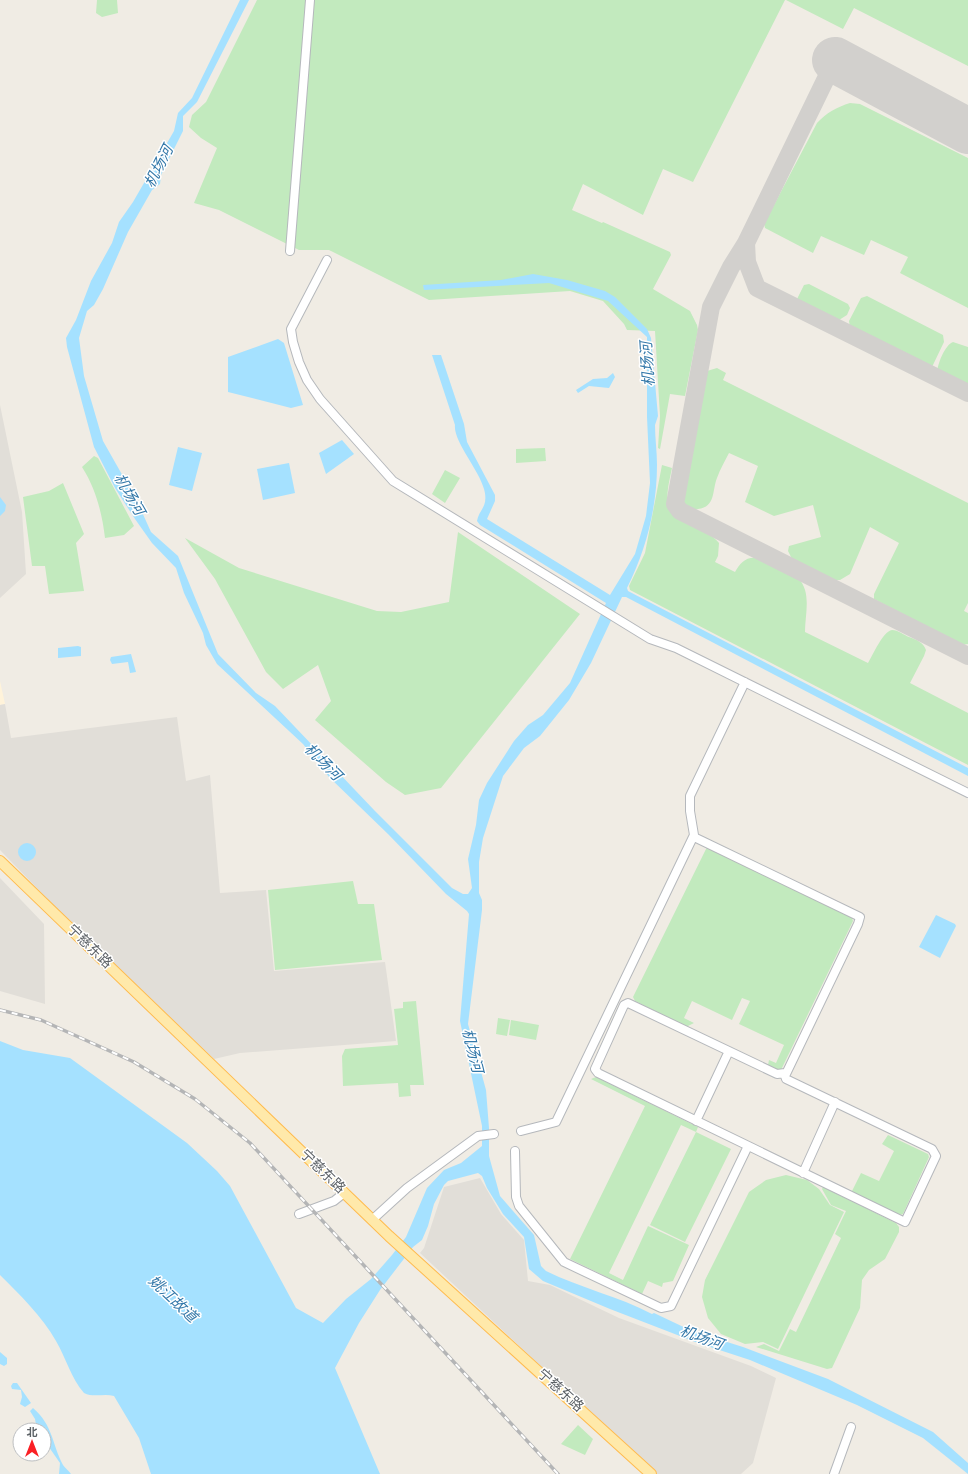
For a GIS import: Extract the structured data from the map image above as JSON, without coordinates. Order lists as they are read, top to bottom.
{
  "streets": {
    "main road": ["宁慈东路"]
  },
  "water": ["机场河", "姚江故道"],
  "north": "top"
}
